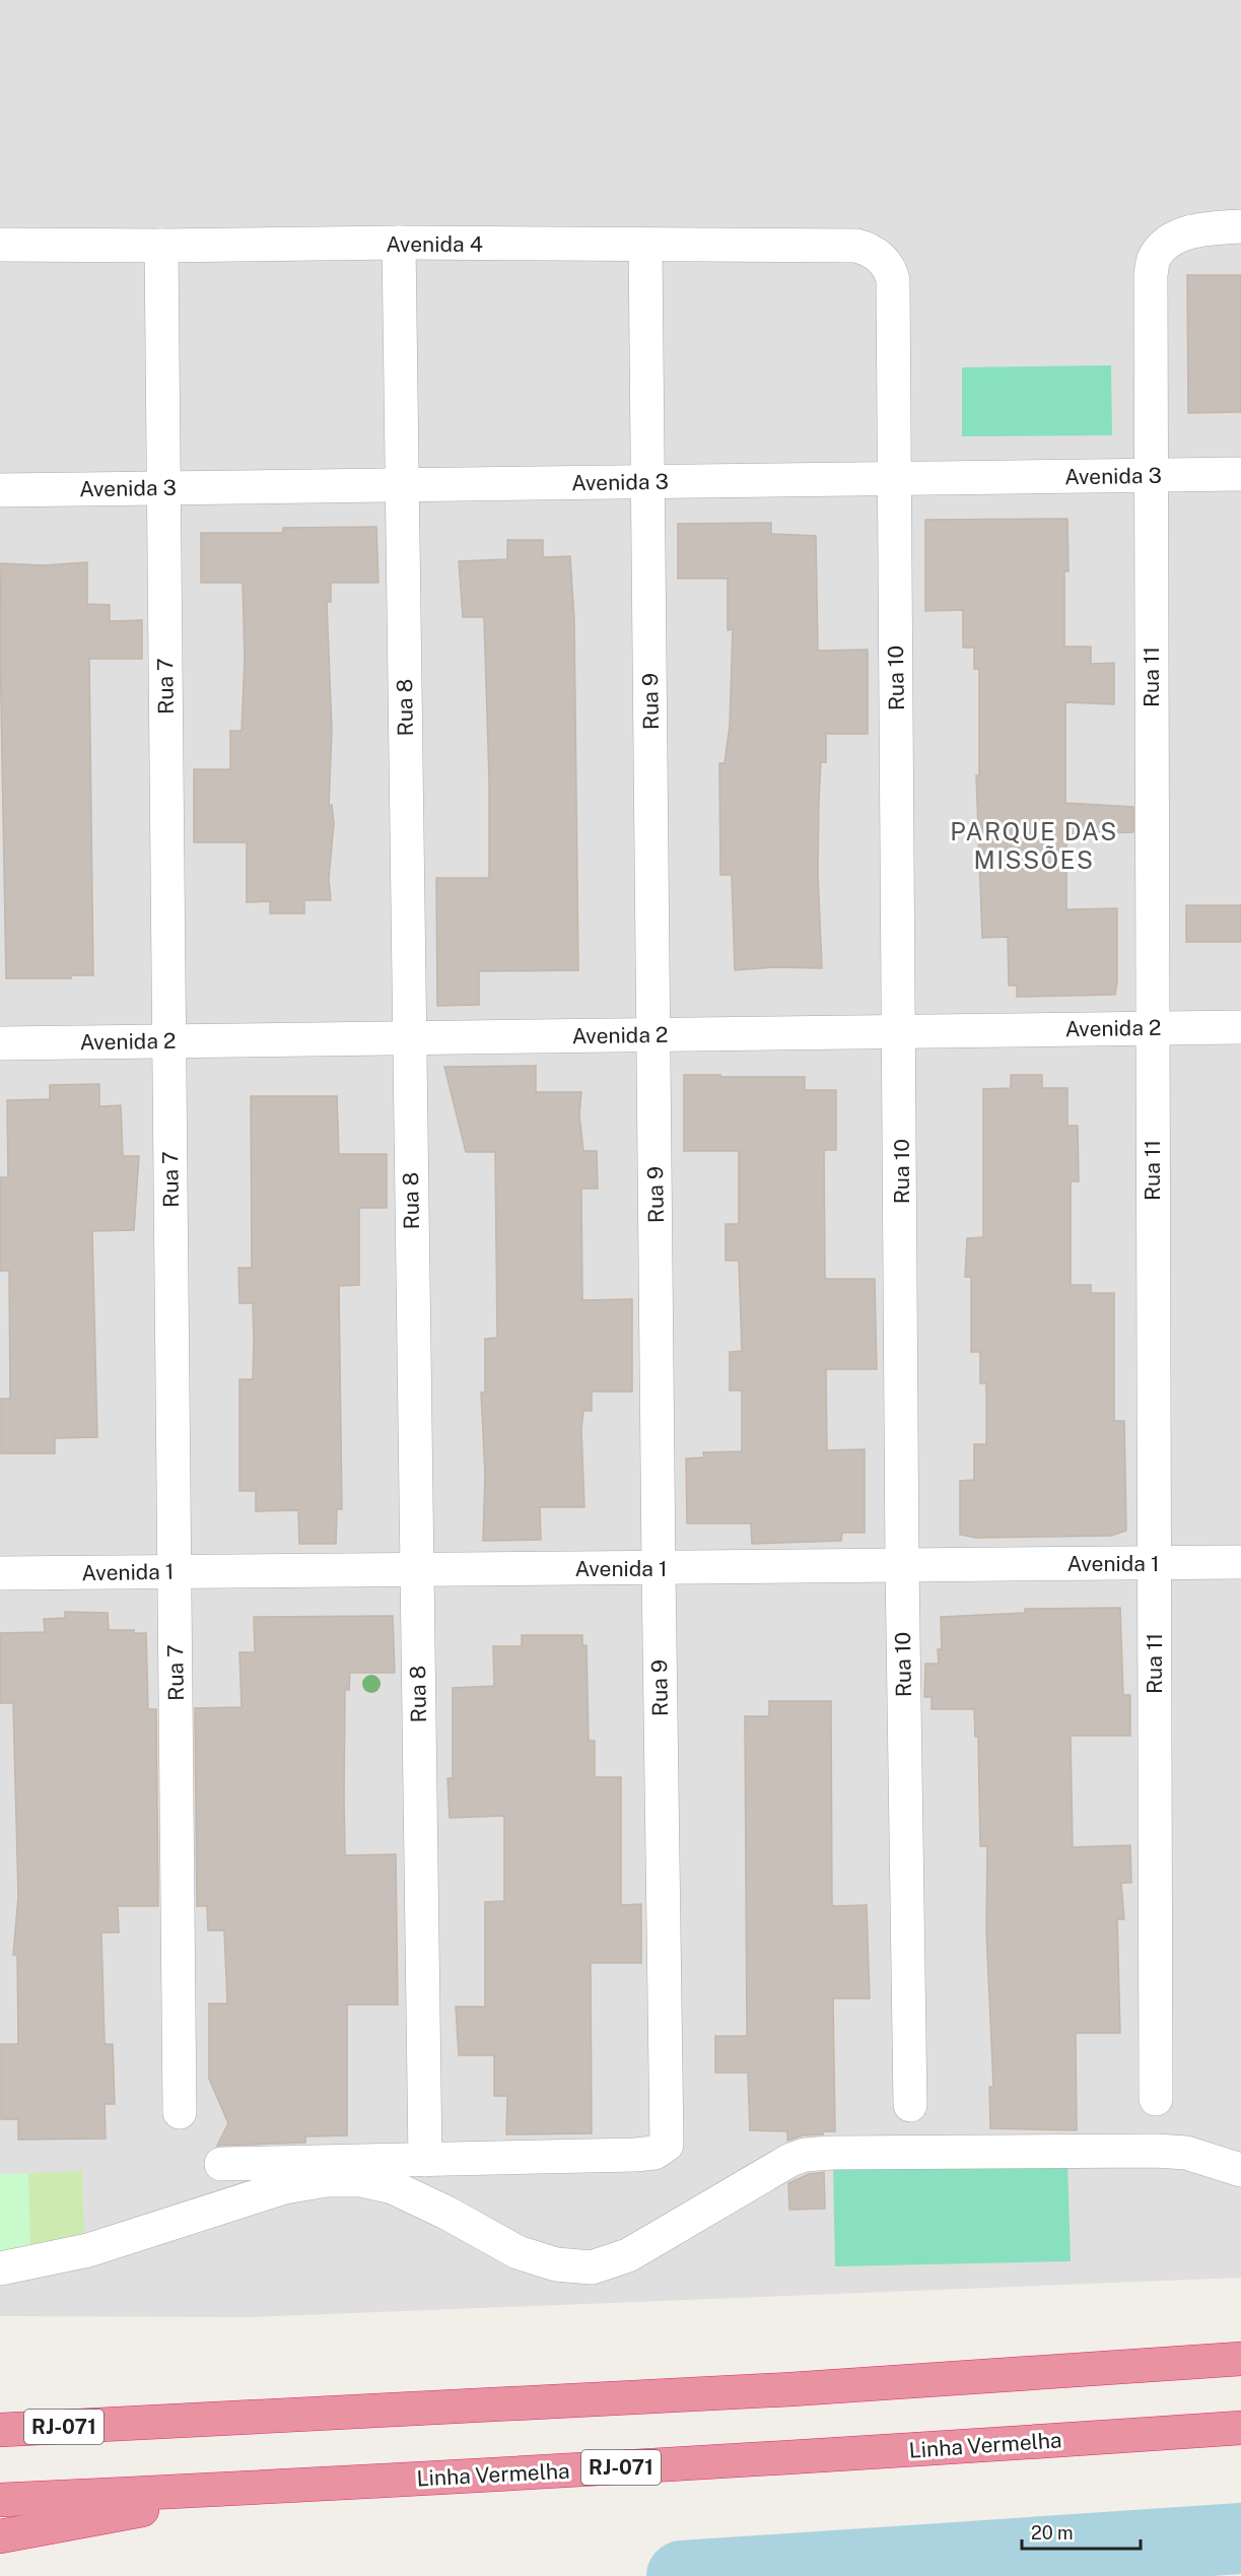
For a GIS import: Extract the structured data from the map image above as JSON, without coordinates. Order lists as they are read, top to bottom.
{
  "streets": {
    "highway": ["RJ-071", "Linha Vermelha"],
    "street": [
      "Avenida 4",
      "Avenida 3",
      "Rua 11",
      "Rua 10",
      "Rua 7",
      "Rua 9",
      "Rua 8",
      "Avenida 2",
      "Avenida 1"
    ]
  },
  "crossings": [
    ["Avenida 4", "Rua 10"],
    ["Avenida 4", "Rua 7"],
    ["Avenida 4", "Rua 9"],
    ["Avenida 4", "Rua 8"],
    ["Avenida 3", "Rua 11"],
    ["Avenida 3", "Rua 10"],
    ["Avenida 3", "Rua 7"],
    ["Avenida 3", "Rua 9"],
    ["Avenida 3", "Rua 8"],
    ["Rua 11", "Avenida 2"],
    ["Rua 11", "Avenida 1"],
    ["Rua 10", "Avenida 2"],
    ["Rua 10", "Avenida 1"],
    ["Rua 7", "Avenida 2"],
    ["Rua 7", "Avenida 1"],
    ["Rua 9", "Rua 8"],
    ["Rua 9", "Avenida 2"],
    ["Rua 9", "Avenida 1"],
    ["Rua 8", "Avenida 2"],
    ["Rua 8", "Avenida 1"]
  ],
  "districts": ["PARQUE DAS MISSÕES"],
  "scale_bar": "20 m"
}
